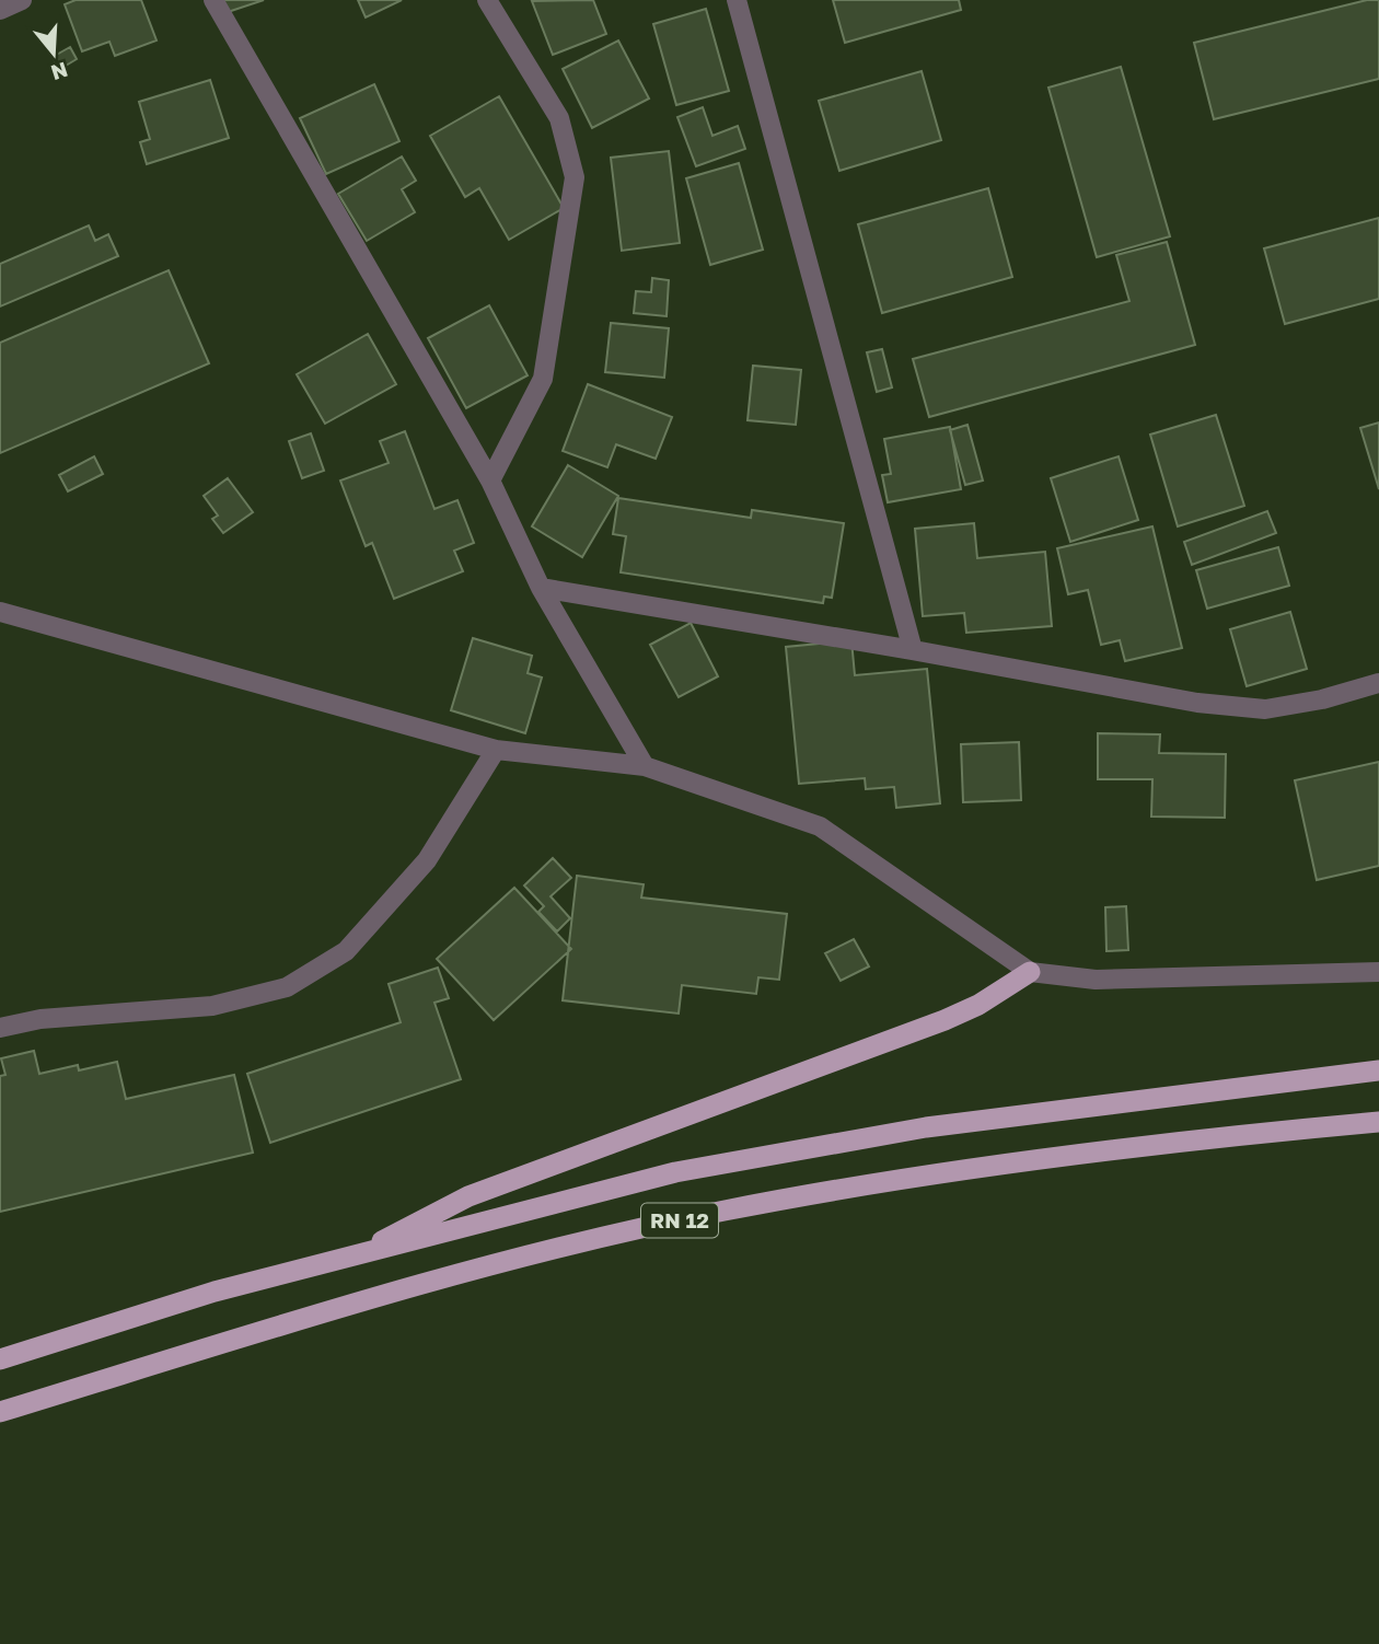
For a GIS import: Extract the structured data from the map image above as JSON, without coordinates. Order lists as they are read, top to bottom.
{
  "streets": {
    "highway": ["RN 12"]
  },
  "north": "bottom"
}
